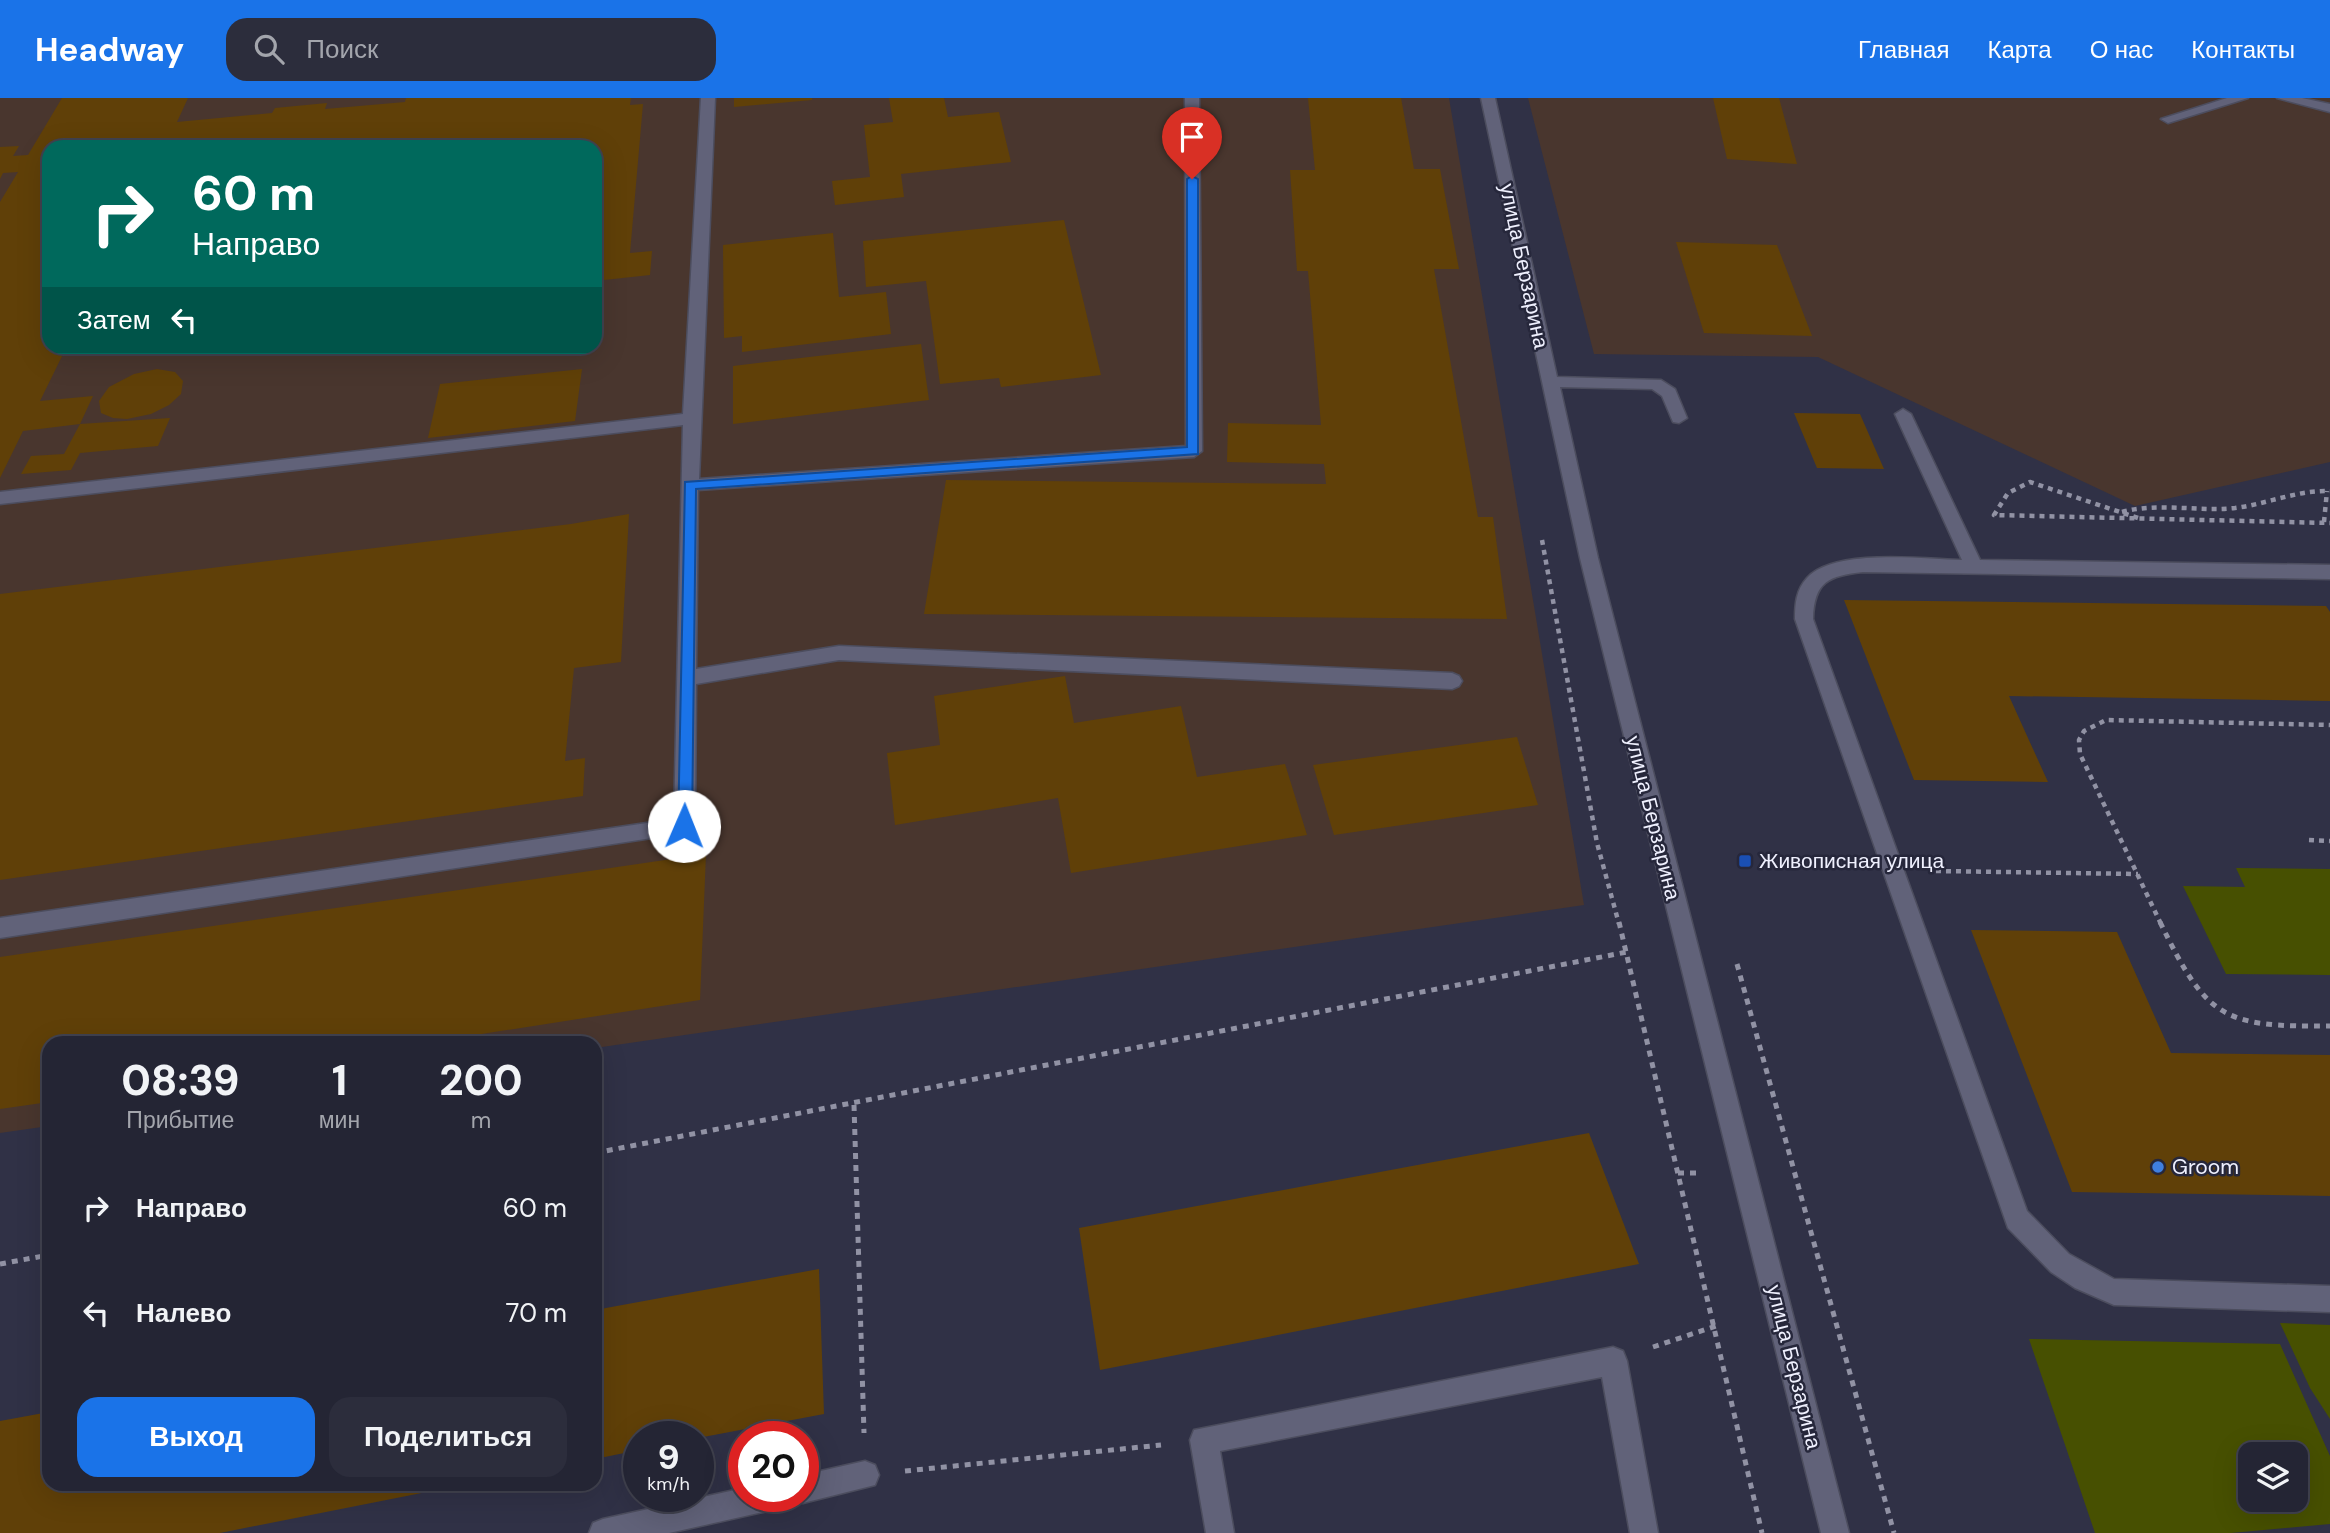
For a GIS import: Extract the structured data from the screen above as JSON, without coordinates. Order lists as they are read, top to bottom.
{
  "streets": {
    "street": ["улица Берзарина"]
  },
  "places": {
    "transit": ["Живописная улица"],
    "other": ["Groom"]
  },
  "page": {
    "header": "Headway",
    "search": "Поиск",
    "nav": [
      "Главная",
      "Карта",
      "О нас",
      "Контакты"
    ],
    "turn": ["60 m", "Направо"],
    "then": "Затем",
    "eta": [
      "08:39",
      "Прибытие",
      "1",
      "мин",
      "200",
      "m"
    ],
    "list": [
      {
        "name": "Направо",
        "value": "60 m"
      },
      {
        "name": "Налево",
        "value": "70 m"
      }
    ],
    "buttons": ["Выход", "Поделиться"],
    "speed": "9 km/h",
    "limit": "20"
  }
}
